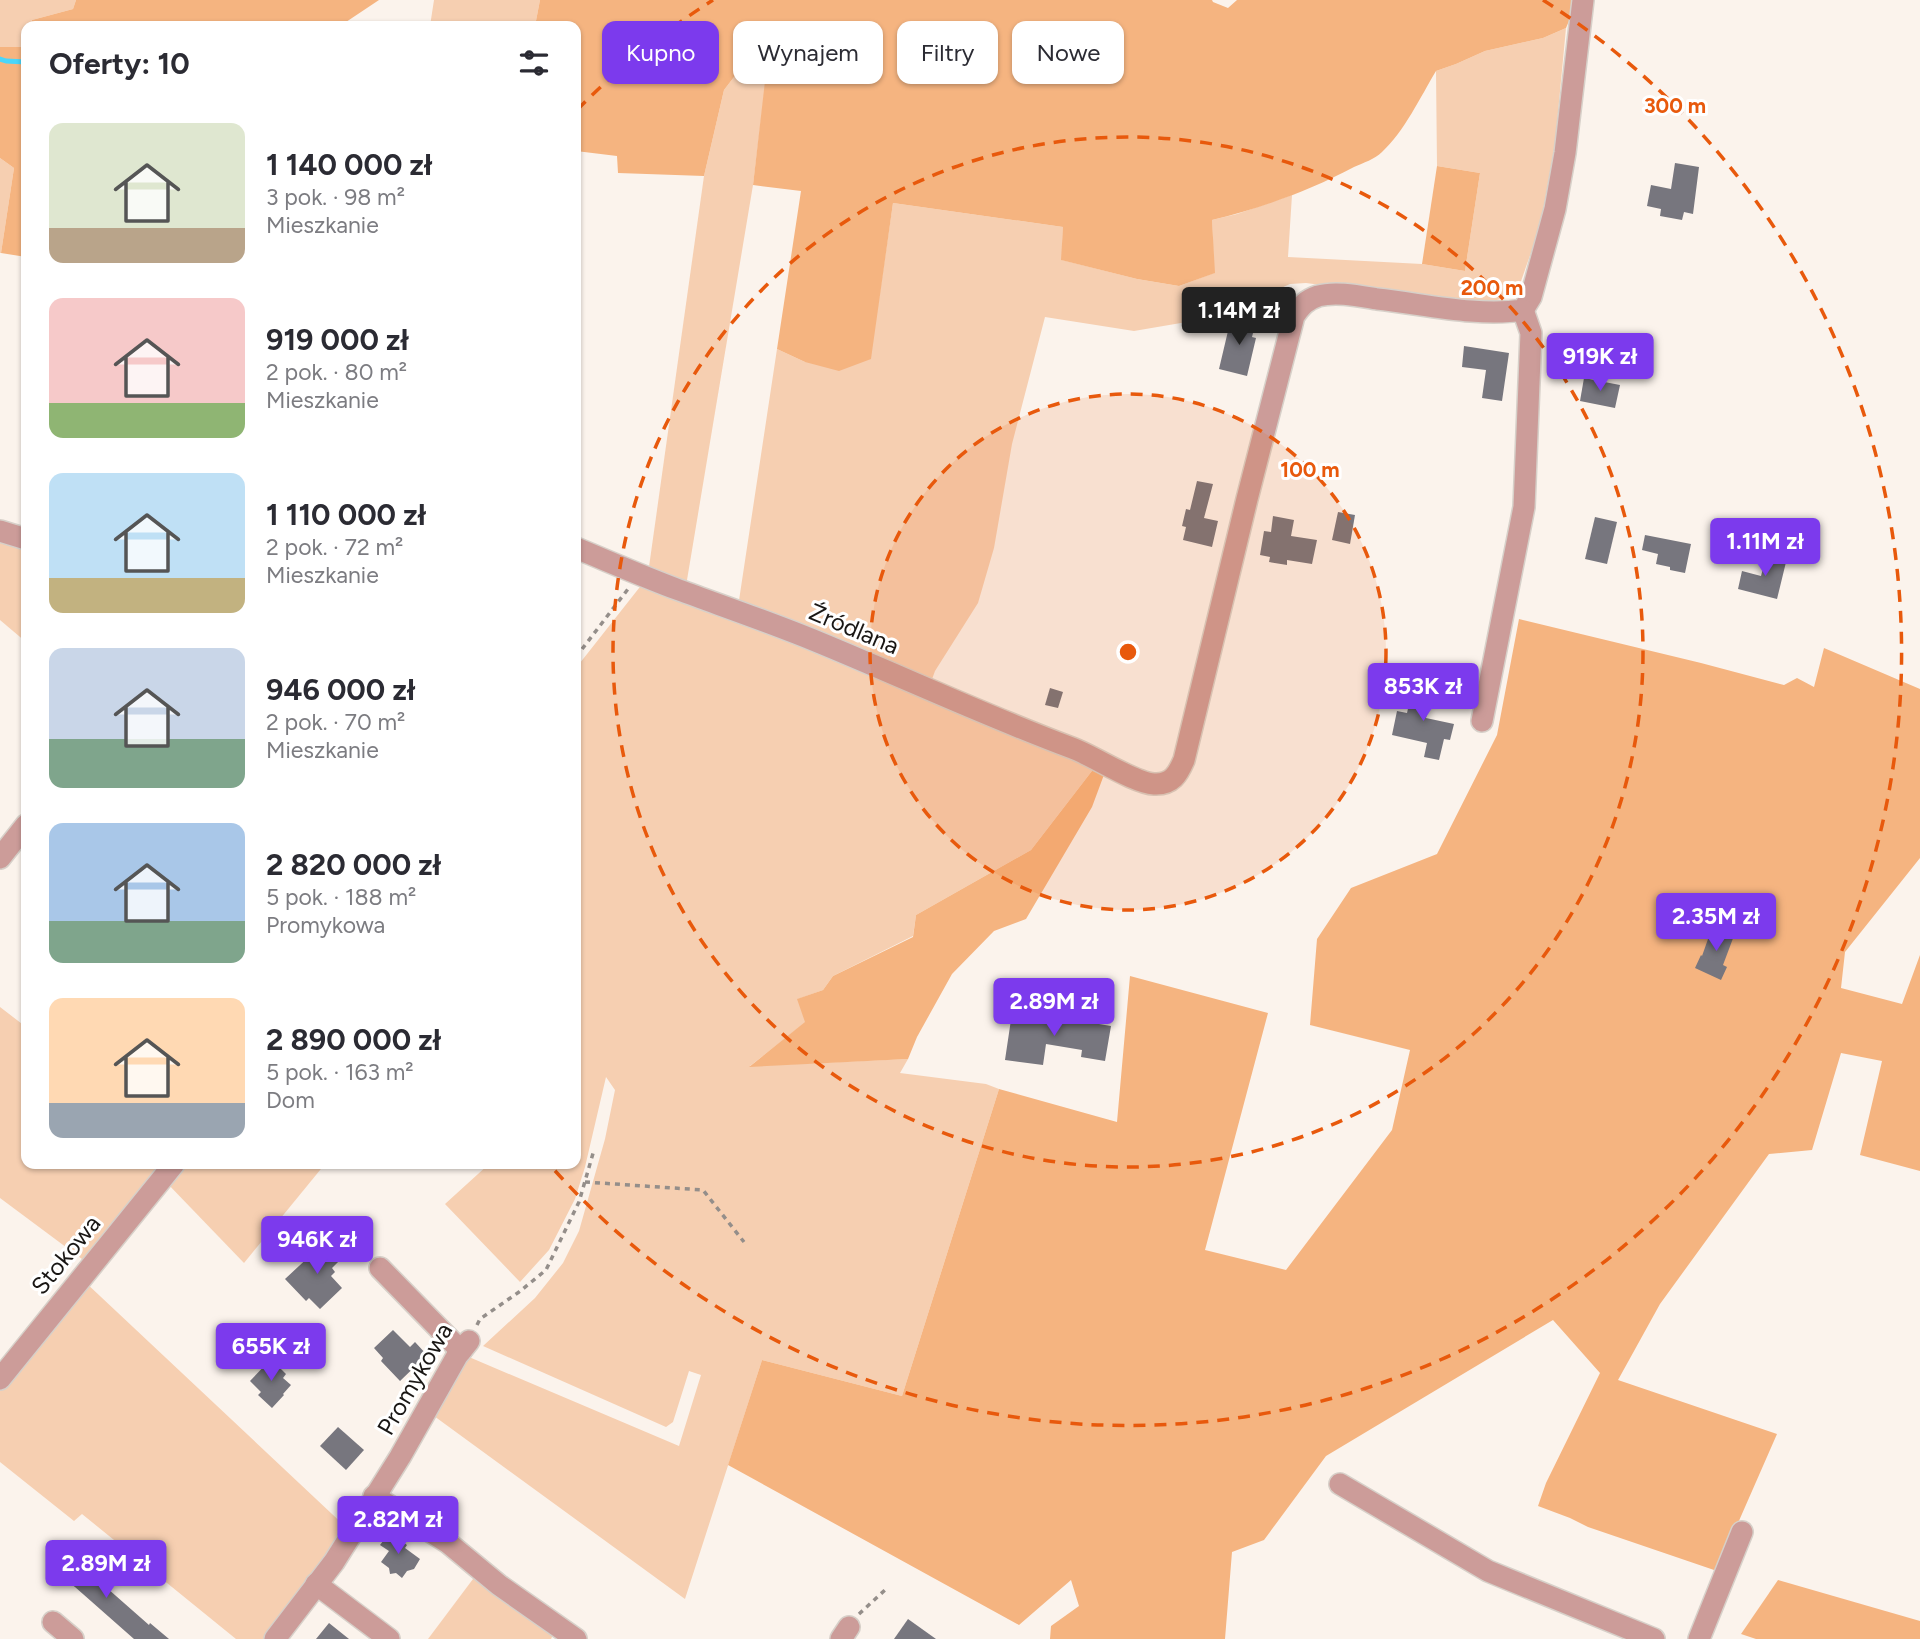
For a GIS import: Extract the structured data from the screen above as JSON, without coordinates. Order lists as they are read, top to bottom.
{
  "streets": {
    "street": ["Źródlana", "Stokowa", "Promykowa"]
  },
  "page": {
    "chip": [
      "Kupno",
      "Wynajem",
      "Filtry",
      "Nowe"
    ],
    "heading": "Oferty: 10",
    "list": [
      {
        "name": "1 140 000 zł",
        "note": "3 pok. · 98 m² · Mieszkanie"
      },
      {
        "name": "919 000 zł",
        "note": "2 pok. · 80 m² · Mieszkanie"
      },
      {
        "name": "1 110 000 zł",
        "note": "2 pok. · 72 m² · Mieszkanie"
      },
      {
        "name": "946 000 zł",
        "note": "2 pok. · 70 m² · Mieszkanie"
      },
      {
        "name": "2 820 000 zł",
        "note": "5 pok. · 188 m² · Promykowa"
      },
      {
        "name": "2 890 000 zł",
        "note": "5 pok. · 163 m² · Dom"
      }
    ],
    "price": [
      "1.14M zł",
      "919K zł",
      "1.11M zł",
      "853K zł",
      "2.35M zł",
      "2.89M zł",
      "946K zł",
      "655K zł",
      "2.82M zł",
      "2.89M zł"
    ]
  },
  "rings": ["300 m", "200 m", "100 m"]
}
